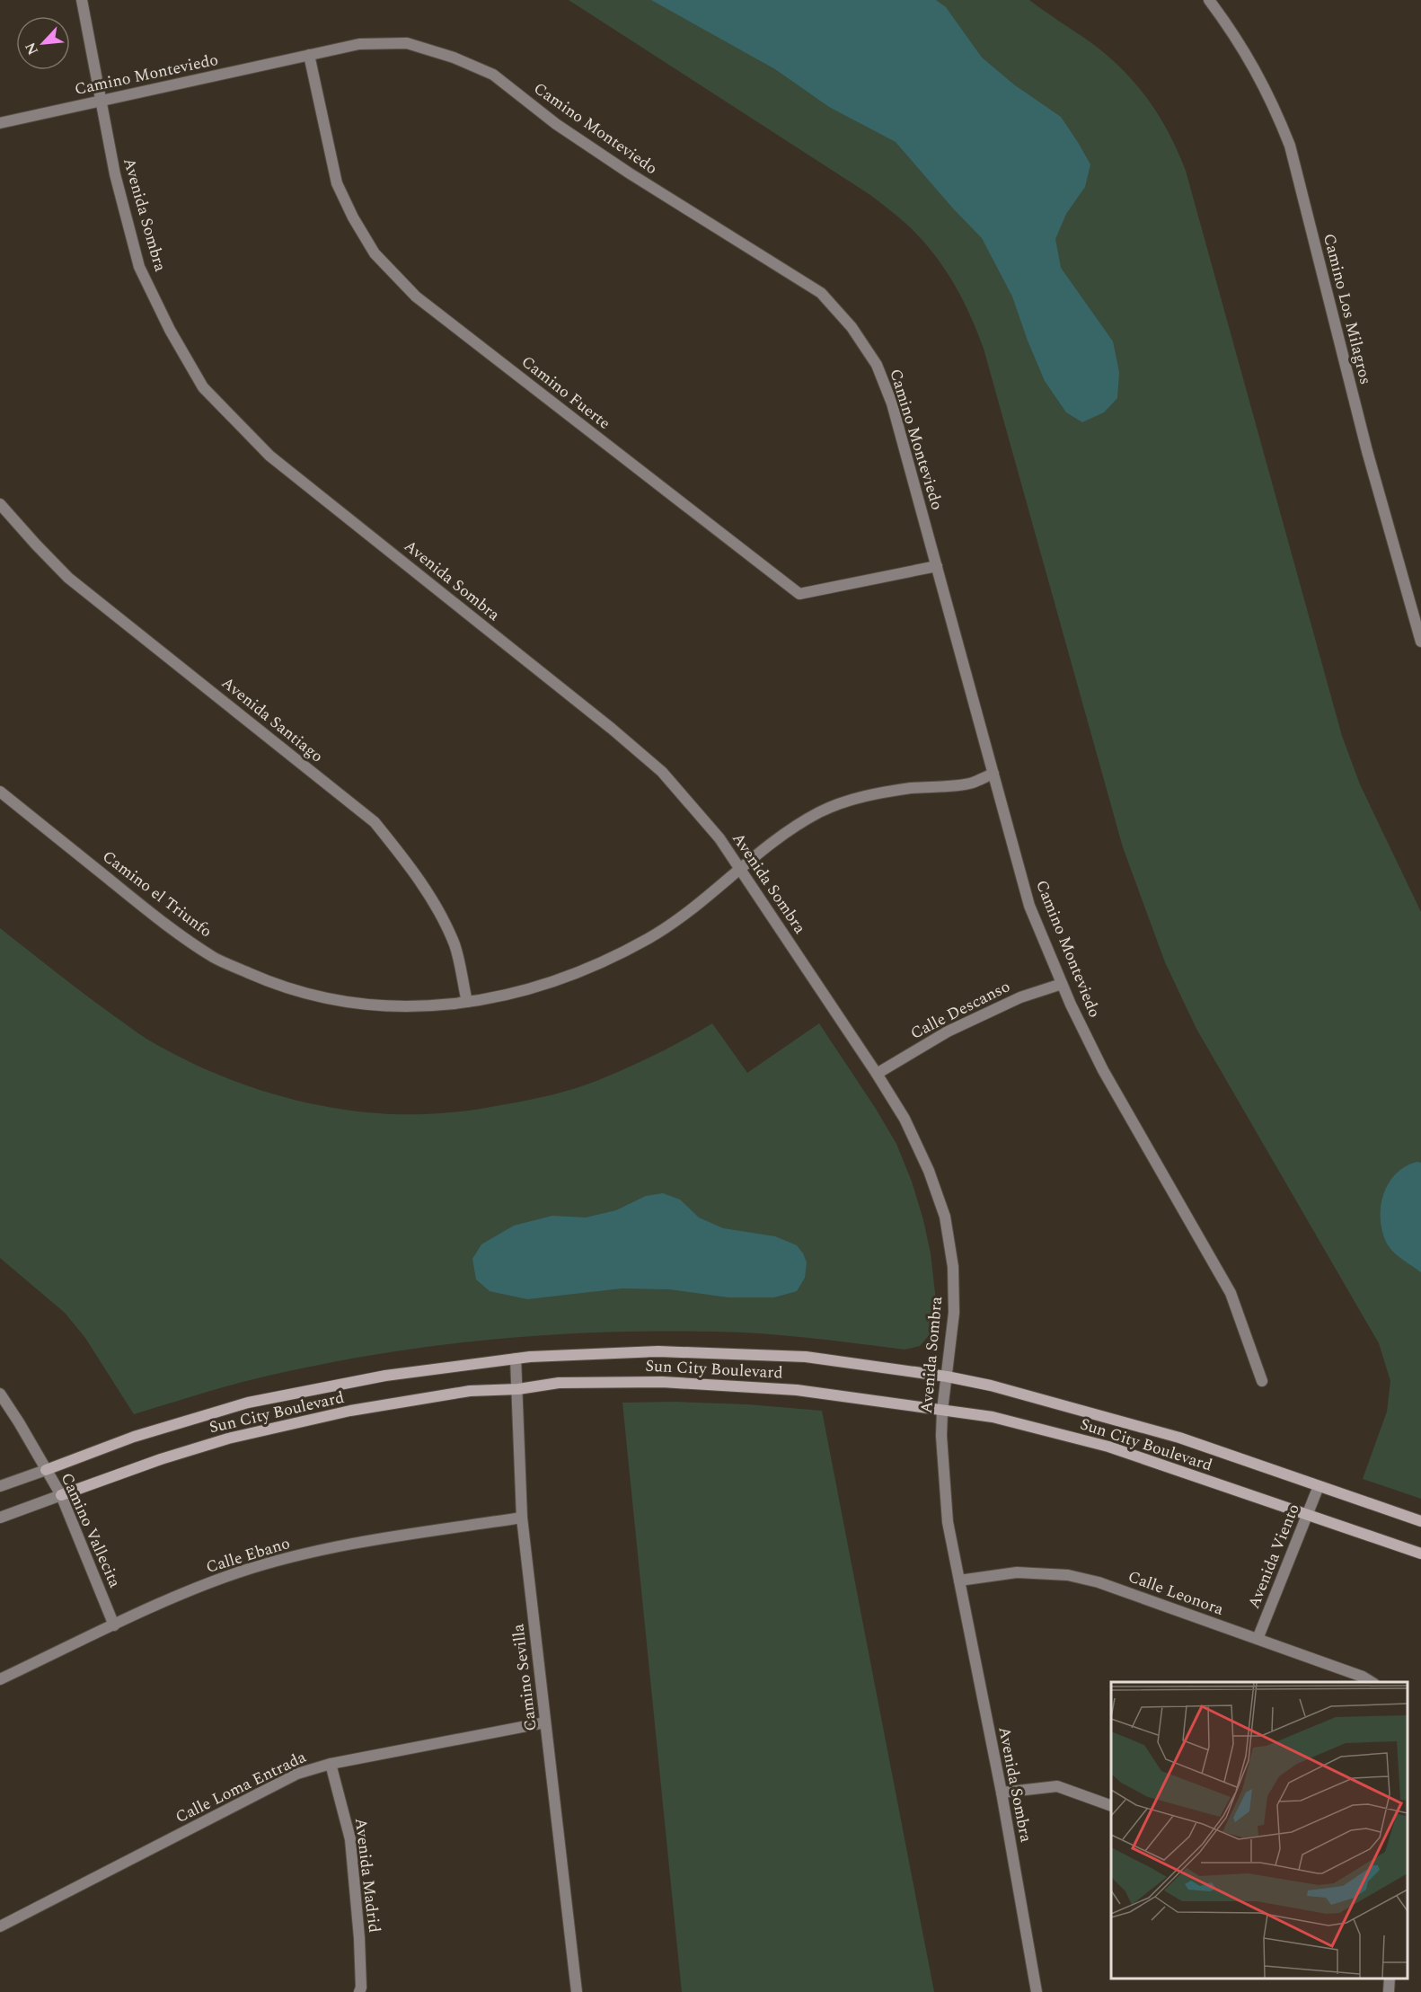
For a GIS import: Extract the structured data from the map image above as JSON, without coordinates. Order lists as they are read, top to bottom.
{
  "streets": {
    "street": [
      "Camino Monteviedo",
      "Avenida Sombra",
      "Camino Los Milagros",
      "Camino Fuerte",
      "Avenida Santiago",
      "Camino el Triunfo",
      "Calle Descanso",
      "Sun City Boulevard",
      "Camino Vallecita",
      "Calle Ebano",
      "Avenida Viento",
      "Calle Leonora",
      "Camino Sevilla",
      "Calle Loma Entrada",
      "Avenida Madrid"
    ]
  },
  "crossings": [
    ["Camino Monteviedo", "Avenida Sombra"],
    ["Camino Monteviedo", "Camino Fuerte"],
    ["Camino Monteviedo", "Camino el Triunfo"],
    ["Camino Monteviedo", "Calle Descanso"],
    ["Avenida Sombra", "Camino el Triunfo"],
    ["Avenida Sombra", "Calle Descanso"],
    ["Avenida Sombra", "Sun City Boulevard"],
    ["Avenida Sombra", "Calle Leonora"],
    ["Avenida Santiago", "Camino el Triunfo"],
    ["Sun City Boulevard", "Camino Vallecita"],
    ["Sun City Boulevard", "Avenida Viento"],
    ["Sun City Boulevard", "Camino Sevilla"],
    ["Camino Vallecita", "Calle Ebano"],
    ["Calle Ebano", "Camino Sevilla"],
    ["Avenida Viento", "Calle Leonora"],
    ["Camino Sevilla", "Calle Loma Entrada"],
    ["Calle Loma Entrada", "Avenida Madrid"]
  ],
  "north": "bottom left"
}
